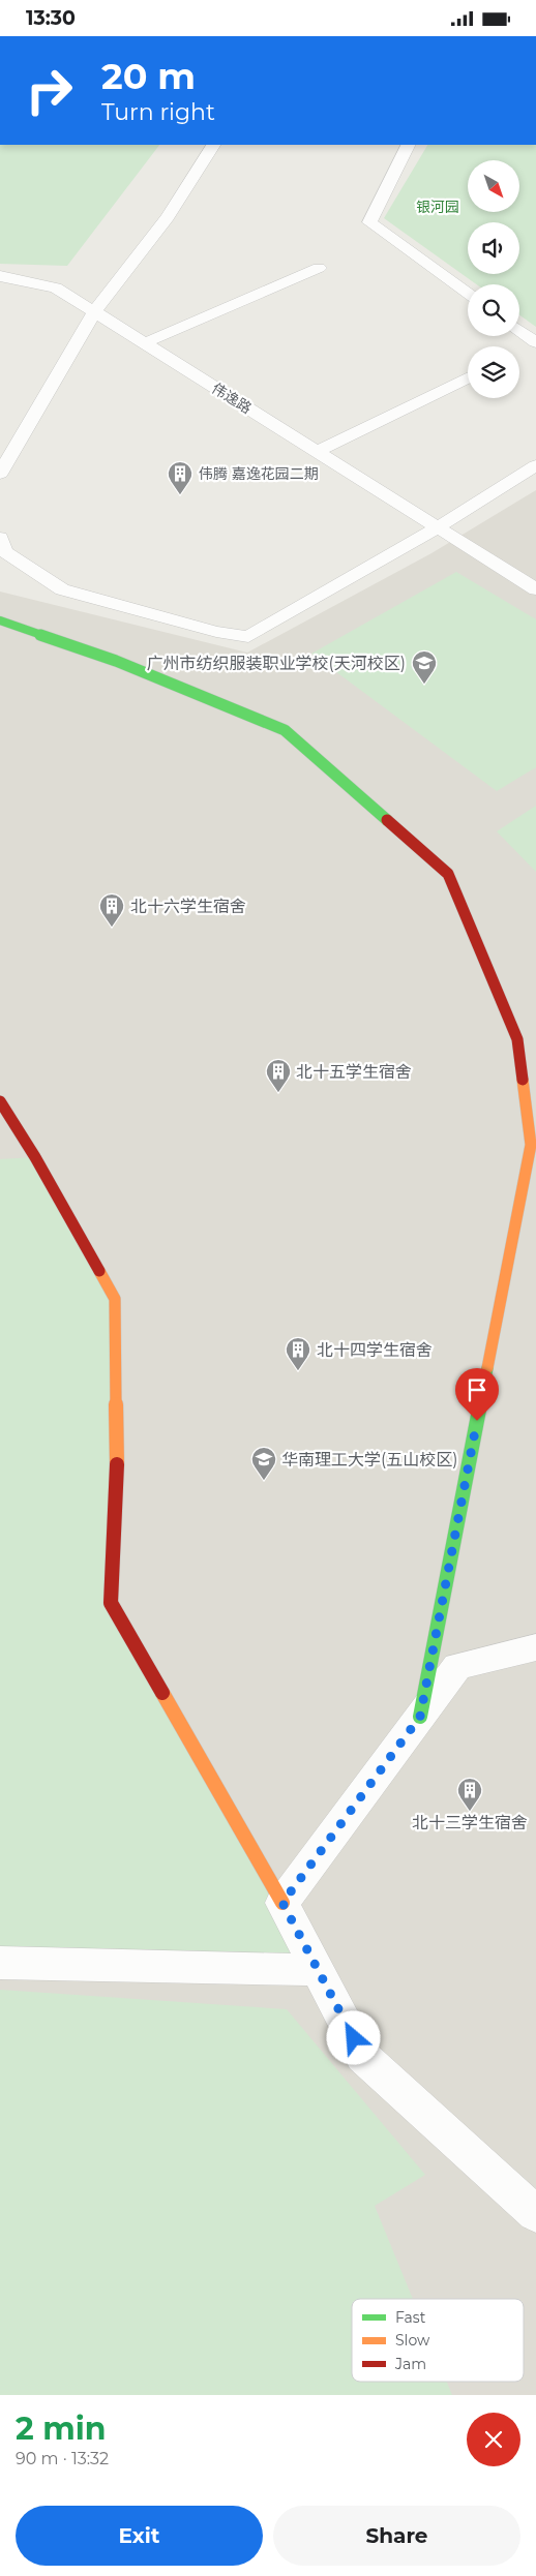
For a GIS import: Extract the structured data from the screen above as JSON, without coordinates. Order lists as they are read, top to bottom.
{
  "streets": {
    "lane": ["伟逸路"]
  },
  "parks": ["银河园"],
  "places": {
    "building": [
      "伟腾 嘉逸花园二期",
      "北十六学生宿舍",
      "北十五学生宿舍",
      "北十四学生宿舍",
      "北十三学生宿舍"
    ],
    "school or university": ["广州市纺织服装职业学校(天河校区)", "华南理工大学(五山校区)"]
  },
  "legend": ["Fast", "Slow", "Jam"],
  "north": "bottom right",
  "page": {
    "status": "13:30",
    "turn": ["20 m", "Turn right"],
    "heading": ["2 min", "90 m · 13:32"],
    "buttons": ["Exit", "Share"]
  }
}
